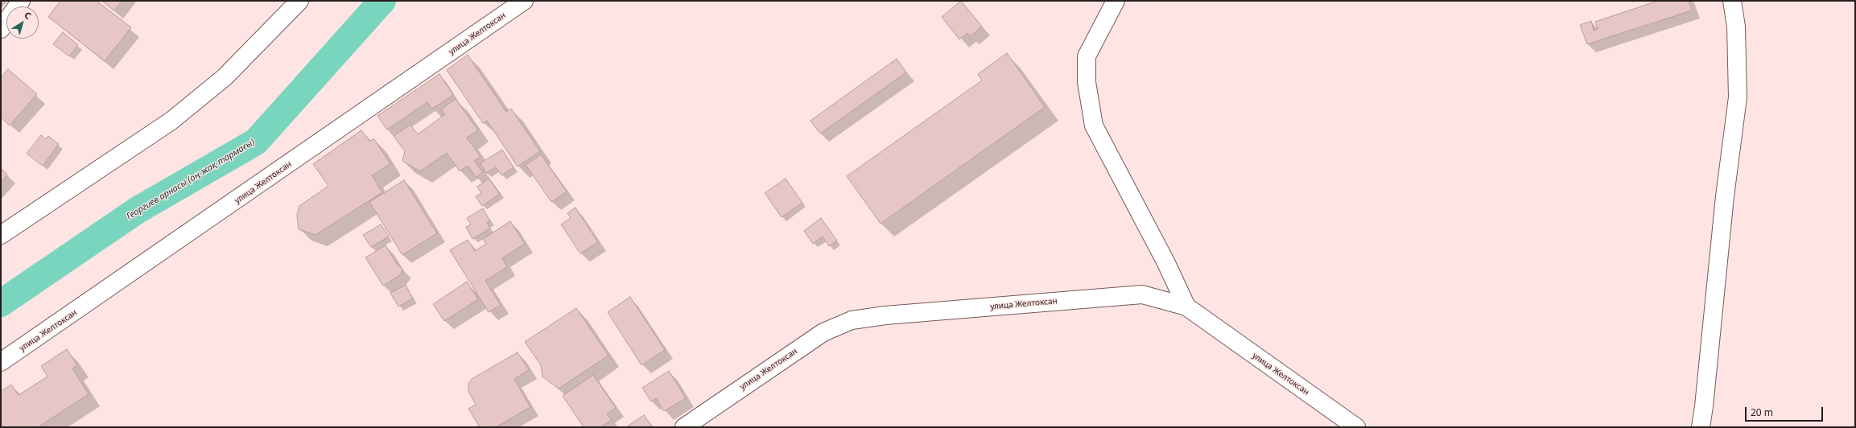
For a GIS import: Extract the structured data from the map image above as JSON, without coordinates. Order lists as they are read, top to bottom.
{
  "streets": {
    "street": ["улица Желтоксан"]
  },
  "water": ["Георгиев арнасы (оң жақ тармағы)"],
  "scale_bar": "20 m",
  "north": "top right"
}
